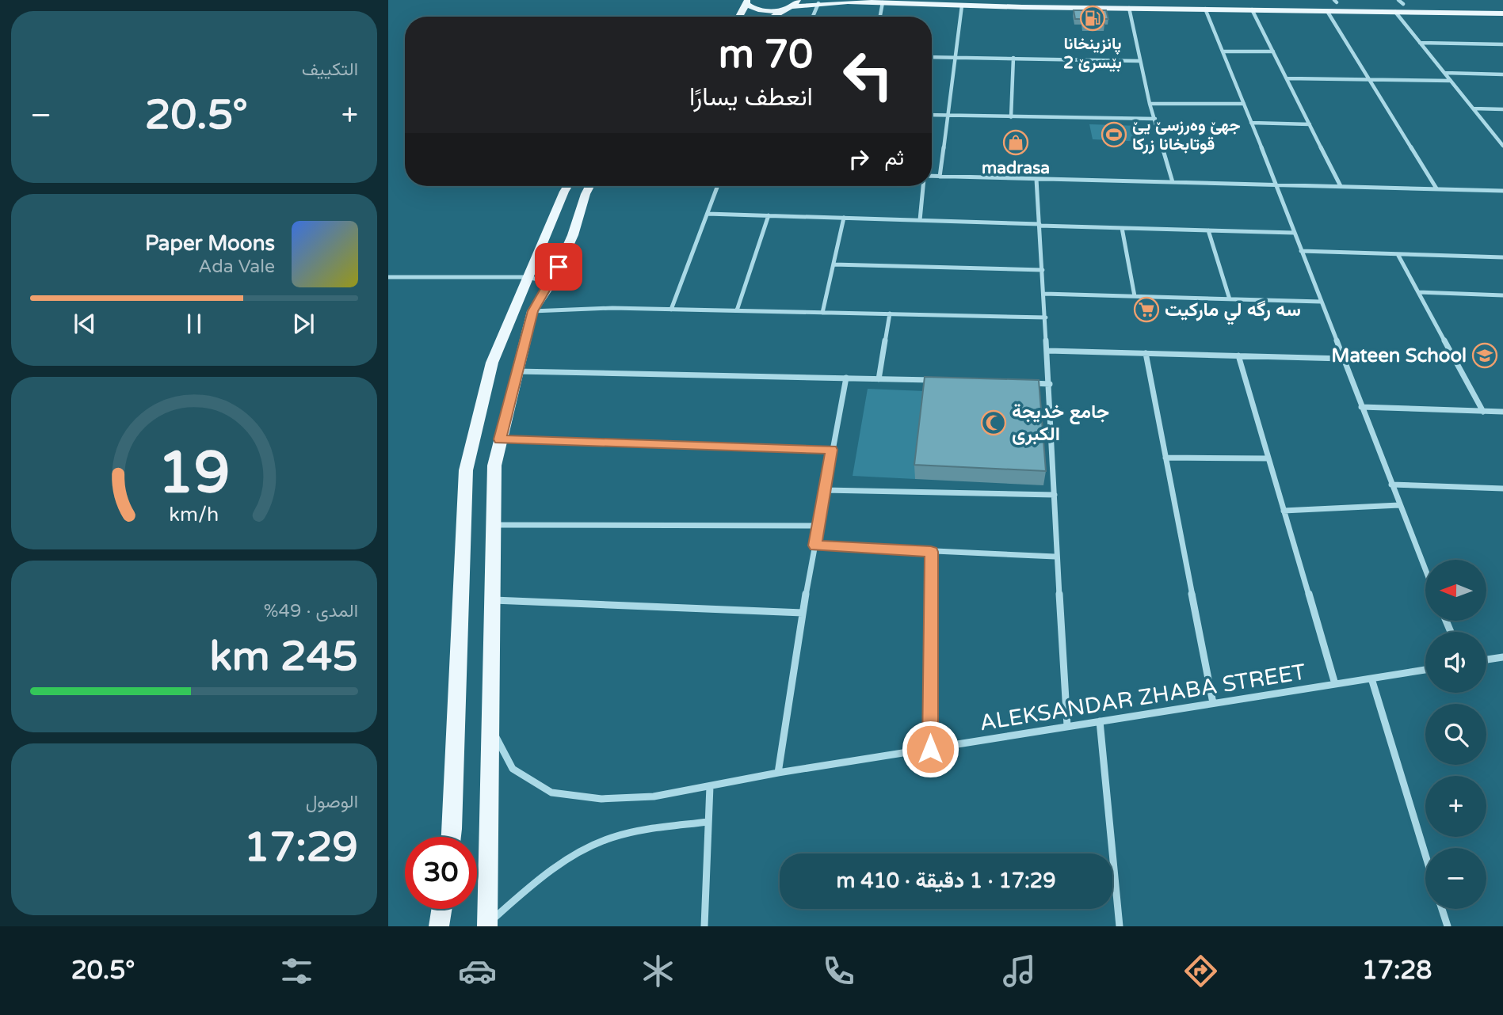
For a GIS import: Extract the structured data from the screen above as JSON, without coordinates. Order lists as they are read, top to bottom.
{
  "streets": {
    "street": ["ALEKSANDAR ZHABA STREET"]
  },
  "places": {
    "fuel station": ["پانزینخانا بێسرێ 2"],
    "sports": ["جھێ وەرزسێ یێ قوتابخانا زرکا"],
    "shop": ["madrasa"],
    "supermarket": ["سه رگه لي ماركيت"],
    "school or university": ["Mateen School"],
    "mosque": ["جامع خدیجة الکبری"]
  },
  "north": "left",
  "page": {
    "tile": [
      "التكييف",
      ["المدى · 49%", "245 km"],
      ["الوصول", "17:29"]
    ],
    "turn": ["70 m", "انعطف يسارًا"],
    "heat": ["−", "20.5°", "+"],
    "then": "ثم",
    "song": ["Paper Moons", "Ada Vale"],
    "map_buttons": ["+", "−"],
    "limit": "30",
    "trip": "17:29 · 1 دقيقة · 410 m",
    "tabs": ["17:28", "20.5°"],
    "gauge": ["19", "km/h"]
  }
}
